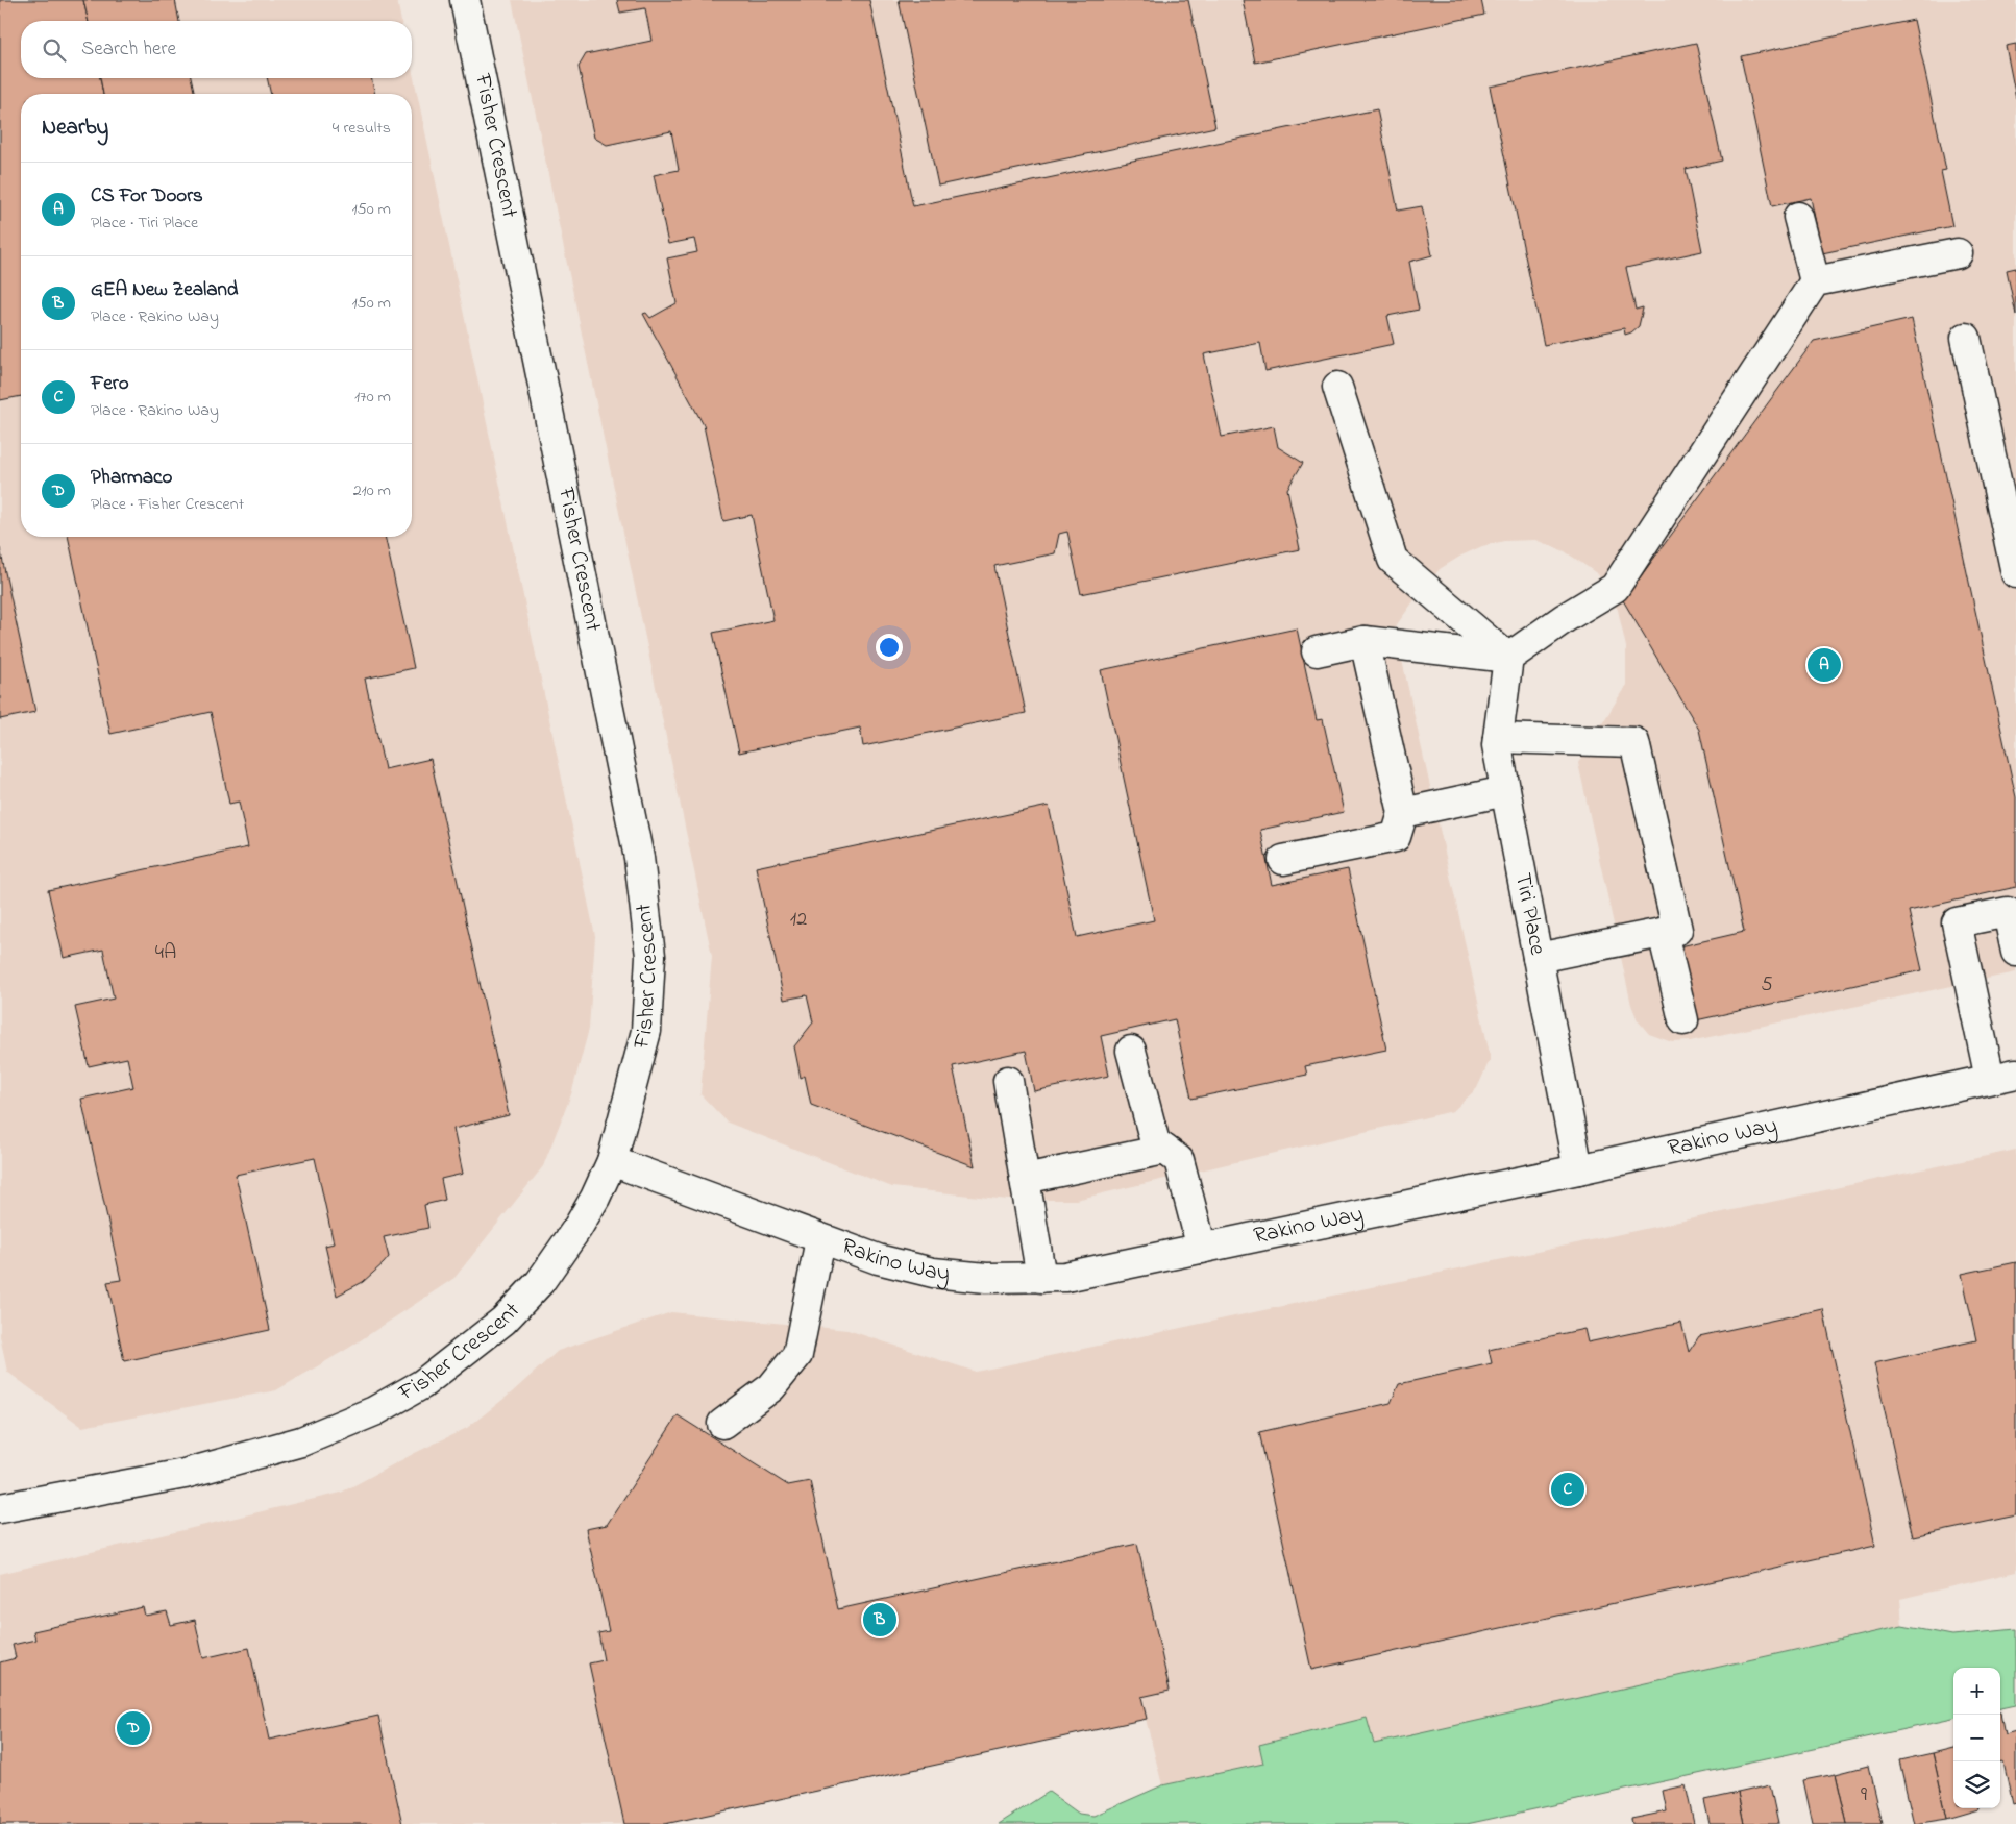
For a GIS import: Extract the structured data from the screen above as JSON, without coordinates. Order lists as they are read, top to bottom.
{
  "streets": {
    "street": ["Fisher Crescent", "Tiri Place", "Rakino Way"]
  },
  "crossings": [
    ["Fisher Crescent", "Rakino Way"],
    ["Tiri Place", "Rakino Way"]
  ],
  "house_numbers": [
    "12",
    "4A",
    "5",
    "9"
  ],
  "page": {
    "search": "Search here",
    "heading": ["Nearby", "4 results"],
    "list": [
      {
        "mark": "A",
        "name": "CS For Doors",
        "note": "Place · Tiri Place",
        "value": "150 m"
      },
      {
        "mark": "B",
        "name": "GEA New Zealand",
        "note": "Place · Rakino Way",
        "value": "150 m"
      },
      {
        "mark": "C",
        "name": "Fero",
        "note": "Place · Rakino Way",
        "value": "170 m"
      },
      {
        "mark": "D",
        "name": "Pharmaco",
        "note": "Place · Fisher Crescent",
        "value": "210 m"
      }
    ],
    "pins": [
      "A",
      "C",
      "B",
      "D"
    ],
    "map_buttons": ["+", "−"]
  }
}
